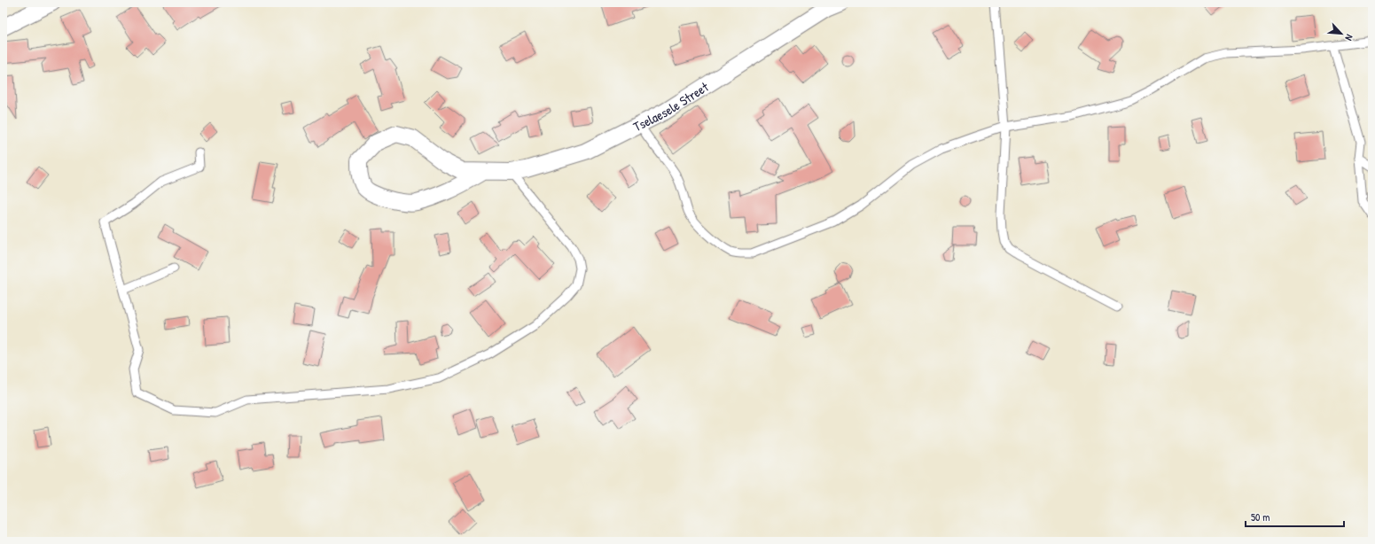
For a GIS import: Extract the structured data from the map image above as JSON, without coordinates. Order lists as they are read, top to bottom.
{
  "streets": {
    "street": ["Tselaesele Street"]
  },
  "scale_bar": "50 m",
  "north": "bottom right"
}
